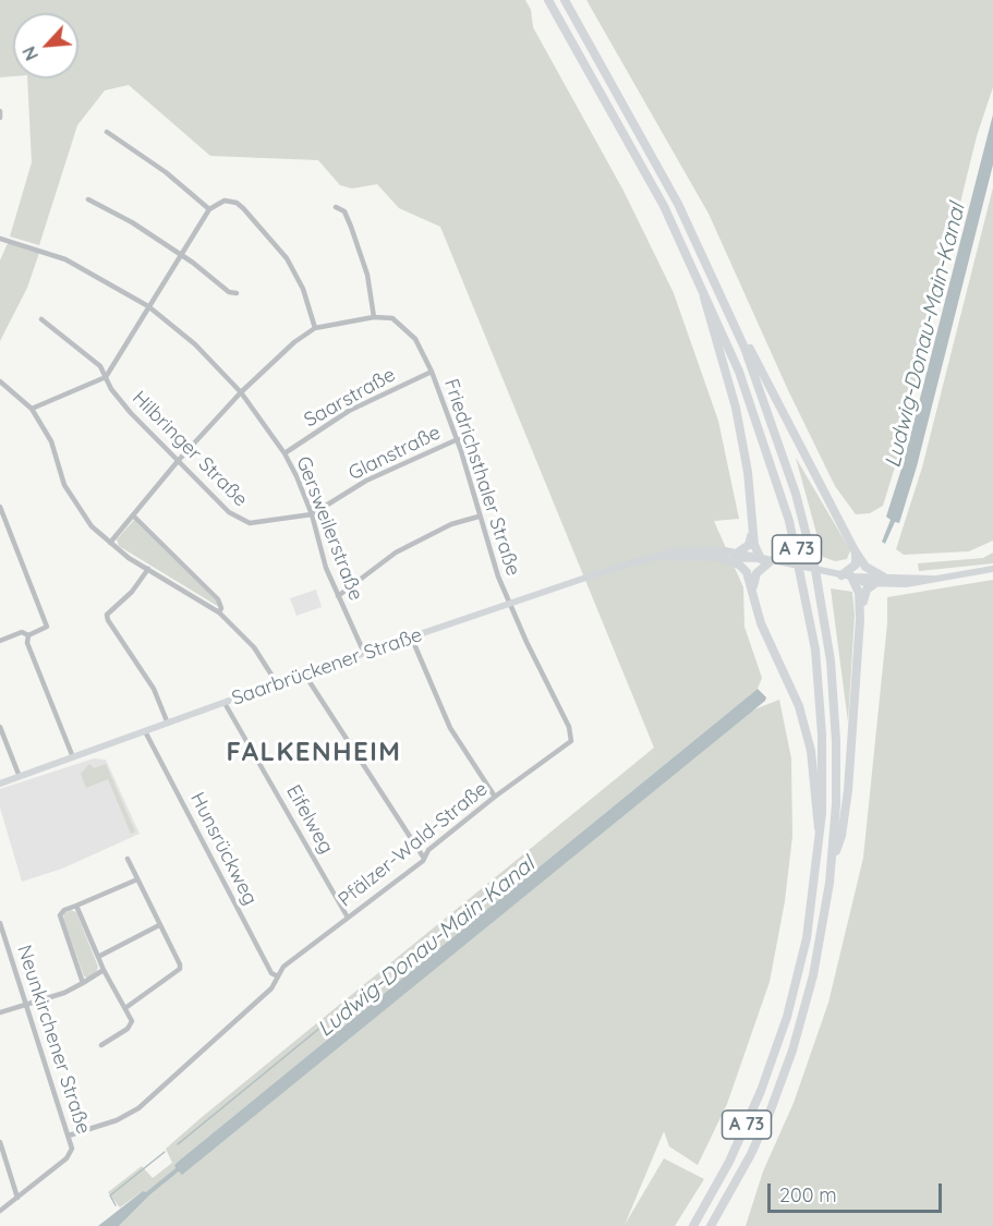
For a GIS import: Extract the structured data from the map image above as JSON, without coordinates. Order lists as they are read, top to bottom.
{
  "streets": {
    "highway": ["A 73"],
    "main road": ["Saarbrückener Straße"],
    "street": [
      "Saarstraße",
      "Hilbringer Straße",
      "Glanstraße",
      "Friedrichsthaler Straße",
      "Gersweilerstraße",
      "Eifelweg",
      "Pfälzer-Wald-Straße",
      "Hunsrückweg",
      "Neunkirchener Straße"
    ]
  },
  "crossings": [
    ["Saarstraße", "Friedrichsthaler Straße"],
    ["Saarstraße", "Gersweilerstraße"],
    ["Hilbringer Straße", "Glanstraße"],
    ["Hilbringer Straße", "Friedrichsthaler Straße"],
    ["Hilbringer Straße", "Gersweilerstraße"],
    ["Glanstraße", "Friedrichsthaler Straße"],
    ["Glanstraße", "Gersweilerstraße"],
    ["Friedrichsthaler Straße", "Gersweilerstraße"],
    ["Friedrichsthaler Straße", "Saarbrückener Straße"],
    ["Friedrichsthaler Straße", "Pfälzer-Wald-Straße"],
    ["Gersweilerstraße", "Saarbrückener Straße"],
    ["A 73", "Saarbrückener Straße"],
    ["Saarbrückener Straße", "Eifelweg"],
    ["Saarbrückener Straße", "Pfälzer-Wald-Straße"],
    ["Saarbrückener Straße", "Hunsrückweg"],
    ["Eifelweg", "Pfälzer-Wald-Straße"],
    ["Pfälzer-Wald-Straße", "Hunsrückweg"],
    ["Pfälzer-Wald-Straße", "Neunkirchener Straße"]
  ],
  "districts": ["FALKENHEIM"],
  "water": ["Ludwig-Donau-Main-Kanal"],
  "scale_bar": "200 m",
  "north": "bottom left"
}
